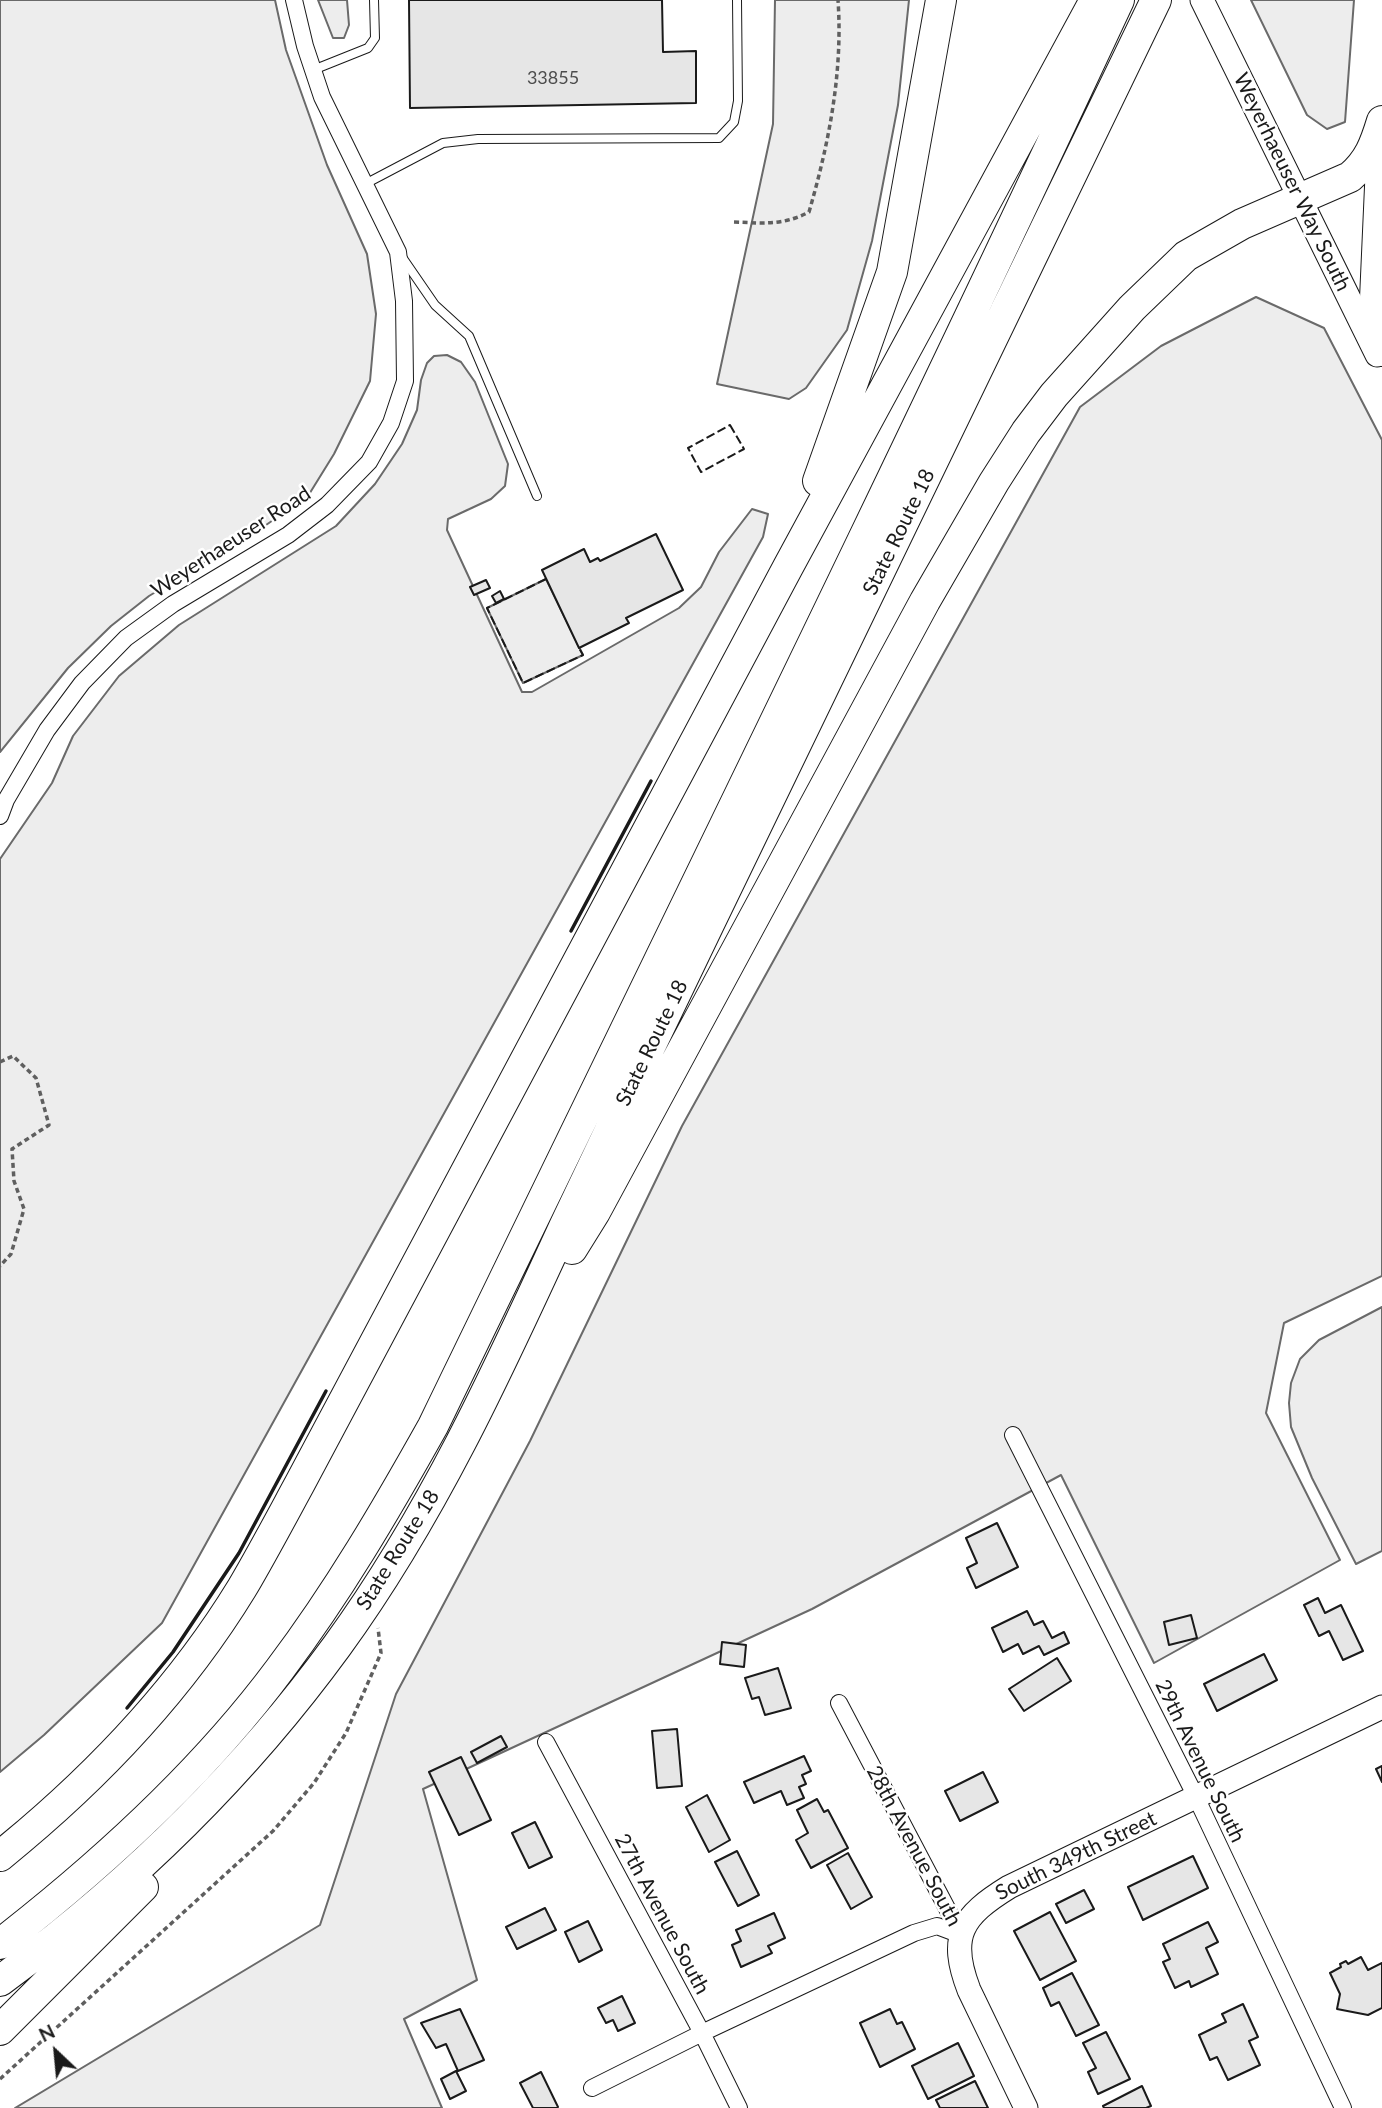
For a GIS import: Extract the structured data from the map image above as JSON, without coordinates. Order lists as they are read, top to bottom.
{
  "streets": {
    "highway": ["State Route 18"],
    "street": [
      "Weyerhaeuser Way South",
      "Weyerhaeuser Road",
      "29th Avenue South",
      "28th Avenue South",
      "South 349th Street",
      "27th Avenue South"
    ]
  },
  "crossings": [
    ["29th Avenue South", "South 349th Street"],
    ["28th Avenue South", "South 349th Street"]
  ],
  "house_numbers": ["33855"],
  "north": "top left"
}
